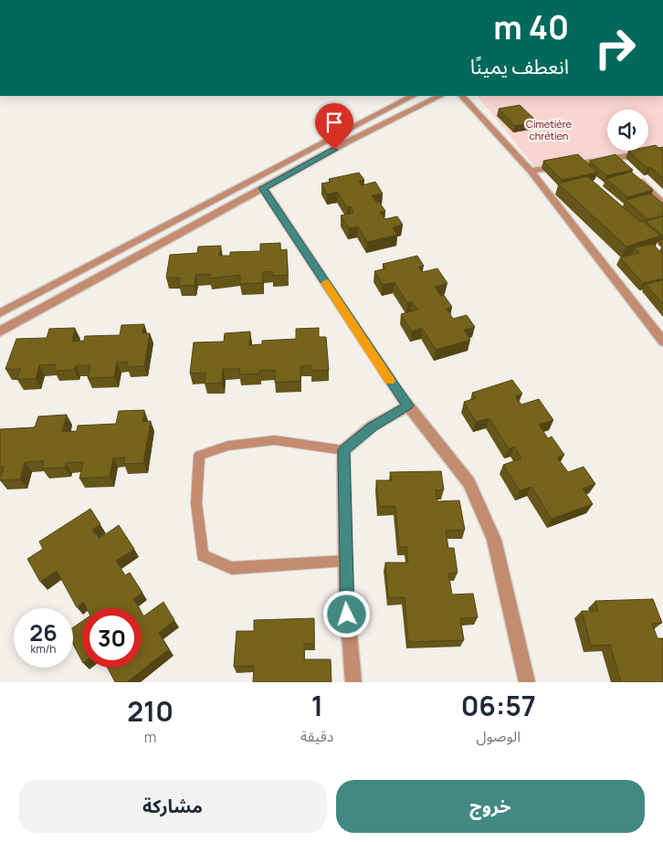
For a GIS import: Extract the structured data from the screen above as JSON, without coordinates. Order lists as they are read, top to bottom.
{
  "parks": ["Cimetière chrétien"],
  "page": {
    "turn": ["40 m", "انعطف يمينًا"],
    "speed": "26 km/h",
    "limit": "30",
    "eta": [
      "06:57",
      "الوصول",
      "1",
      "دقيقة",
      "210",
      "m"
    ],
    "buttons": ["خروج", "مشاركة"]
  }
}
